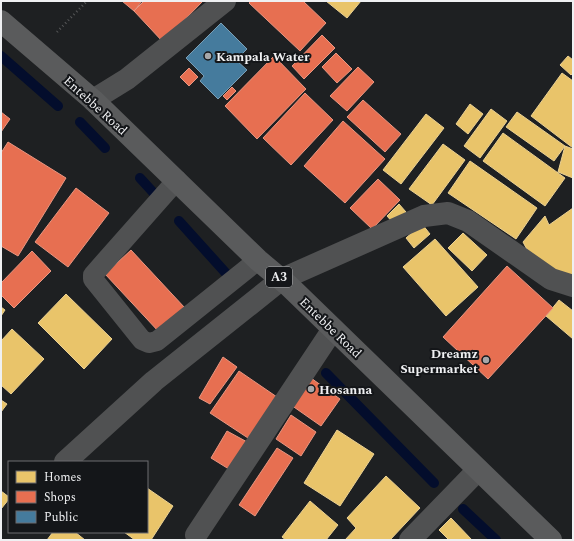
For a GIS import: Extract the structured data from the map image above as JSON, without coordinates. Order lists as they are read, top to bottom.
{
  "streets": {
    "main road": ["Entebbe Road", "A3"]
  },
  "places": ["Kampala Water", "Dreamz Supermarket", "Hosanna"],
  "legend": ["Homes", "Shops", "Public"]
}
